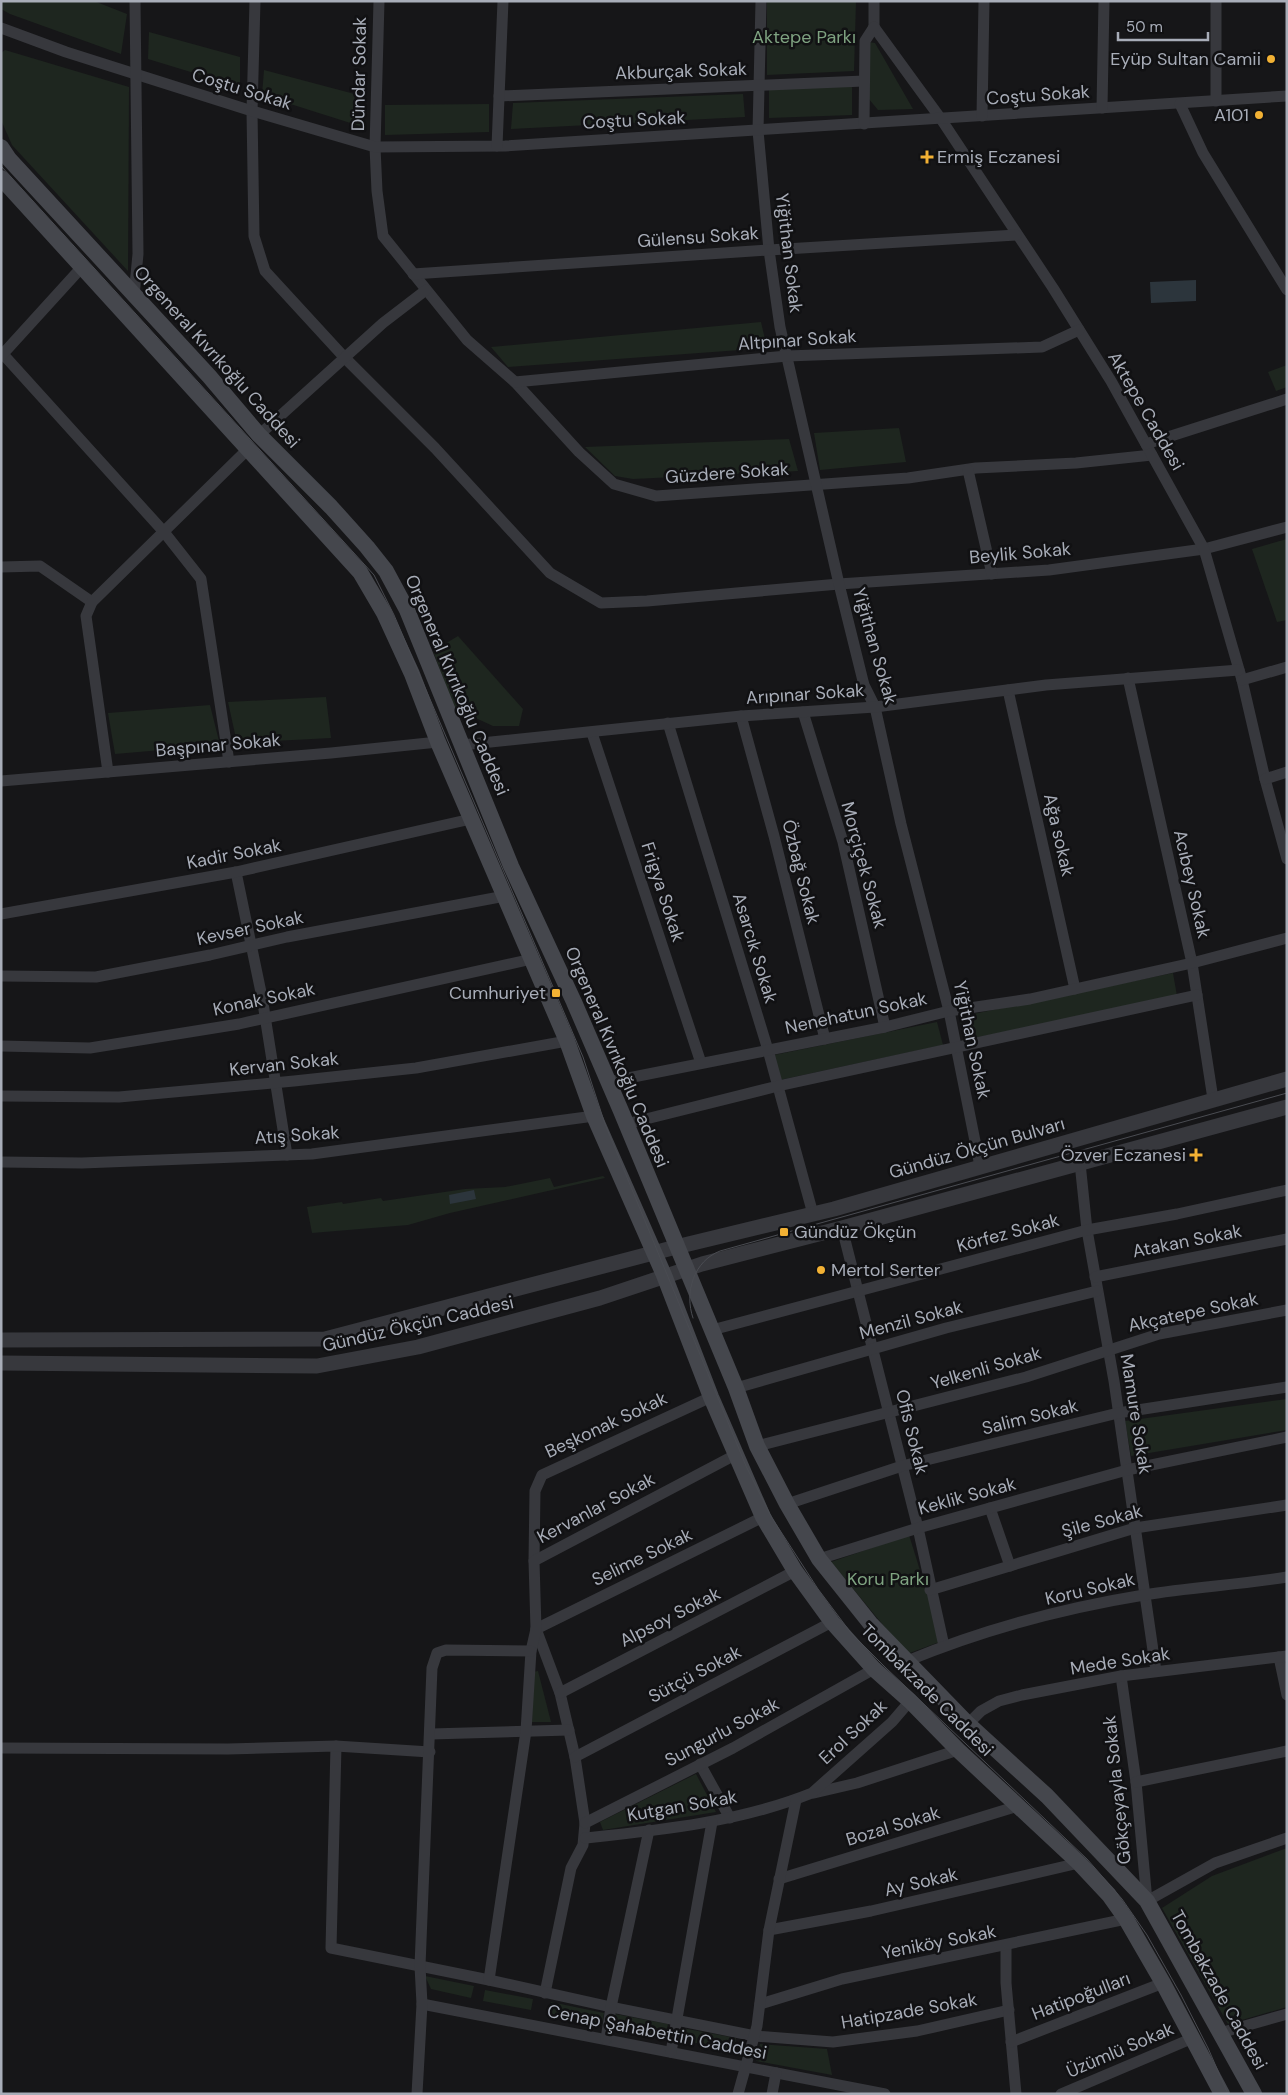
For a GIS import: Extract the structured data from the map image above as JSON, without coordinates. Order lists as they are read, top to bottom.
{
  "streets": {
    "main road": ["Orgeneral Kıvrıkoğlu Caddesi", "Tombakzade Caddesi"],
    "street": [
      "Akburçak Sokak",
      "Dündar Sokak",
      "Coştu Sokak",
      "Gülensu Sokak",
      "Yiğithan Sokak",
      "Altpınar Sokak",
      "Aktepe Caddesi",
      "Güzdere Sokak",
      "Beylik Sokak",
      "Arıpınar Sokak",
      "Başpınar Sokak",
      "Ağa sokak",
      "Kadir Sokak",
      "Morçiçek Sokak",
      "Özbağ Sokak",
      "Acıbey Sokak",
      "Frigya Sokak",
      "Kevser Sokak",
      "Asarcık Sokak",
      "Konak Sokak",
      "Nenehatun Sokak",
      "Kervan Sokak",
      "Atış Sokak",
      "Gündüz Ökçün Bulvarı",
      "Körfez Sokak",
      "Atakan Sokak",
      "Akçatepe Sokak",
      "Menzil Sokak",
      "Gündüz Ökçün Caddesi",
      "Yelkenli Sokak",
      "Mamure Sokak",
      "Salim Sokak",
      "Beşkonak Sokak",
      "Ofis Sokak",
      "Keklik Sokak",
      "Kervanlar Sokak",
      "Şile Sokak",
      "Selime Sokak",
      "Koru Sokak",
      "Alpsoy Sokak",
      "Mede Sokak",
      "Sütçü Sokak",
      "Sungurlu Sokak",
      "Erol Sokak",
      "Gökçeyayla Sokak",
      "Kutgan Sokak",
      "Bozal Sokak",
      "Ay Sokak",
      "Yeniköy Sokak",
      "Hatipoğulları",
      "Hatipzade Sokak",
      "Cenap Şahabettin Caddesi",
      "Üzümlü Sokak"
    ]
  },
  "crossings": [
    ["Akburçak Sokak", "Yiğithan Sokak"],
    ["Dündar Sokak", "Coştu Sokak"],
    ["Dündar Sokak", "Güzdere Sokak"],
    ["Coştu Sokak", "Yiğithan Sokak"],
    ["Coştu Sokak", "Aktepe Caddesi"],
    ["Coştu Sokak", "Güzdere Sokak"],
    ["Coştu Sokak", "Beylik Sokak"],
    ["Gülensu Sokak", "Yiğithan Sokak"],
    ["Gülensu Sokak", "Aktepe Caddesi"],
    ["Gülensu Sokak", "Güzdere Sokak"],
    ["Yiğithan Sokak", "Altpınar Sokak"],
    ["Yiğithan Sokak", "Güzdere Sokak"],
    ["Yiğithan Sokak", "Beylik Sokak"],
    ["Yiğithan Sokak", "Arıpınar Sokak"],
    ["Yiğithan Sokak", "Nenehatun Sokak"],
    ["Yiğithan Sokak", "Gündüz Ökçün Bulvarı"],
    ["Altpınar Sokak", "Aktepe Caddesi"],
    ["Altpınar Sokak", "Güzdere Sokak"],
    ["Orgeneral Kıvrıkoğlu Caddesi", "Arıpınar Sokak"],
    ["Orgeneral Kıvrıkoğlu Caddesi", "Nenehatun Sokak"],
    ["Orgeneral Kıvrıkoğlu Caddesi", "Gündüz Ökçün Bulvarı"],
    ["Orgeneral Kıvrıkoğlu Caddesi", "Gündüz Ökçün Caddesi"],
    ["Orgeneral Kıvrıkoğlu Caddesi", "Tombakzade Caddesi"],
    ["Aktepe Caddesi", "Güzdere Sokak"],
    ["Aktepe Caddesi", "Beylik Sokak"],
    ["Aktepe Caddesi", "Arıpınar Sokak"],
    ["Arıpınar Sokak", "Ağa sokak"],
    ["Arıpınar Sokak", "Morçiçek Sokak"],
    ["Arıpınar Sokak", "Özbağ Sokak"],
    ["Arıpınar Sokak", "Acıbey Sokak"],
    ["Arıpınar Sokak", "Frigya Sokak"],
    ["Arıpınar Sokak", "Asarcık Sokak"],
    ["Başpınar Sokak", "Tombakzade Caddesi"],
    ["Ağa sokak", "Nenehatun Sokak"],
    ["Kadir Sokak", "Tombakzade Caddesi"],
    ["Morçiçek Sokak", "Nenehatun Sokak"],
    ["Özbağ Sokak", "Nenehatun Sokak"],
    ["Acıbey Sokak", "Nenehatun Sokak"],
    ["Acıbey Sokak", "Gündüz Ökçün Bulvarı"],
    ["Frigya Sokak", "Nenehatun Sokak"],
    ["Kevser Sokak", "Tombakzade Caddesi"],
    ["Asarcık Sokak", "Nenehatun Sokak"],
    ["Asarcık Sokak", "Gündüz Ökçün Bulvarı"],
    ["Konak Sokak", "Tombakzade Caddesi"],
    ["Kervan Sokak", "Tombakzade Caddesi"],
    ["Atış Sokak", "Tombakzade Caddesi"],
    ["Gündüz Ökçün Bulvarı", "Gündüz Ökçün Caddesi"],
    ["Körfez Sokak", "Mamure Sokak"],
    ["Körfez Sokak", "Ofis Sokak"],
    ["Körfez Sokak", "Tombakzade Caddesi"],
    ["Atakan Sokak", "Mamure Sokak"],
    ["Akçatepe Sokak", "Yelkenli Sokak"],
    ["Akçatepe Sokak", "Mamure Sokak"],
    ["Menzil Sokak", "Mamure Sokak"],
    ["Menzil Sokak", "Ofis Sokak"],
    ["Menzil Sokak", "Tombakzade Caddesi"],
    ["Gündüz Ökçün Caddesi", "Tombakzade Caddesi"],
    ["Yelkenli Sokak", "Mamure Sokak"],
    ["Yelkenli Sokak", "Ofis Sokak"],
    ["Yelkenli Sokak", "Tombakzade Caddesi"],
    ["Mamure Sokak", "Salim Sokak"],
    ["Mamure Sokak", "Keklik Sokak"],
    ["Mamure Sokak", "Şile Sokak"],
    ["Mamure Sokak", "Koru Sokak"],
    ["Mamure Sokak", "Mede Sokak"],
    ["Salim Sokak", "Ofis Sokak"],
    ["Salim Sokak", "Tombakzade Caddesi"],
    ["Beşkonak Sokak", "Kervanlar Sokak"],
    ["Beşkonak Sokak", "Tombakzade Caddesi"],
    ["Ofis Sokak", "Keklik Sokak"],
    ["Ofis Sokak", "Şile Sokak"],
    ["Ofis Sokak", "Koru Sokak"],
    ["Keklik Sokak", "Tombakzade Caddesi"],
    ["Kervanlar Sokak", "Selime Sokak"],
    ["Kervanlar Sokak", "Tombakzade Caddesi"],
    ["Selime Sokak", "Tombakzade Caddesi"],
    ["Koru Sokak", "Tombakzade Caddesi"],
    ["Alpsoy Sokak", "Tombakzade Caddesi"],
    ["Mede Sokak", "Tombakzade Caddesi"],
    ["Mede Sokak", "Gökçeyayla Sokak"],
    ["Sütçü Sokak", "Tombakzade Caddesi"],
    ["Tombakzade Caddesi", "Sungurlu Sokak"],
    ["Tombakzade Caddesi", "Erol Sokak"],
    ["Tombakzade Caddesi", "Gökçeyayla Sokak"],
    ["Tombakzade Caddesi", "Kutgan Sokak"],
    ["Tombakzade Caddesi", "Bozal Sokak"],
    ["Tombakzade Caddesi", "Ay Sokak"],
    ["Tombakzade Caddesi", "Yeniköy Sokak"],
    ["Tombakzade Caddesi", "Hatipoğulları"],
    ["Tombakzade Caddesi", "Üzümlü Sokak"],
    ["Erol Sokak", "Kutgan Sokak"]
  ],
  "parks": ["Aktepe Parkı", "Koru Parkı"],
  "places": {
    "other": ["Eyüp Sultan Camii", "A101", "Mertol Serter"],
    "health": ["Ermiş Eczanesi", "Özver Eczanesi"],
    "transit": ["Cumhuriyet", "Gündüz Ökçün"]
  },
  "scale_bar": "50 m"
}
